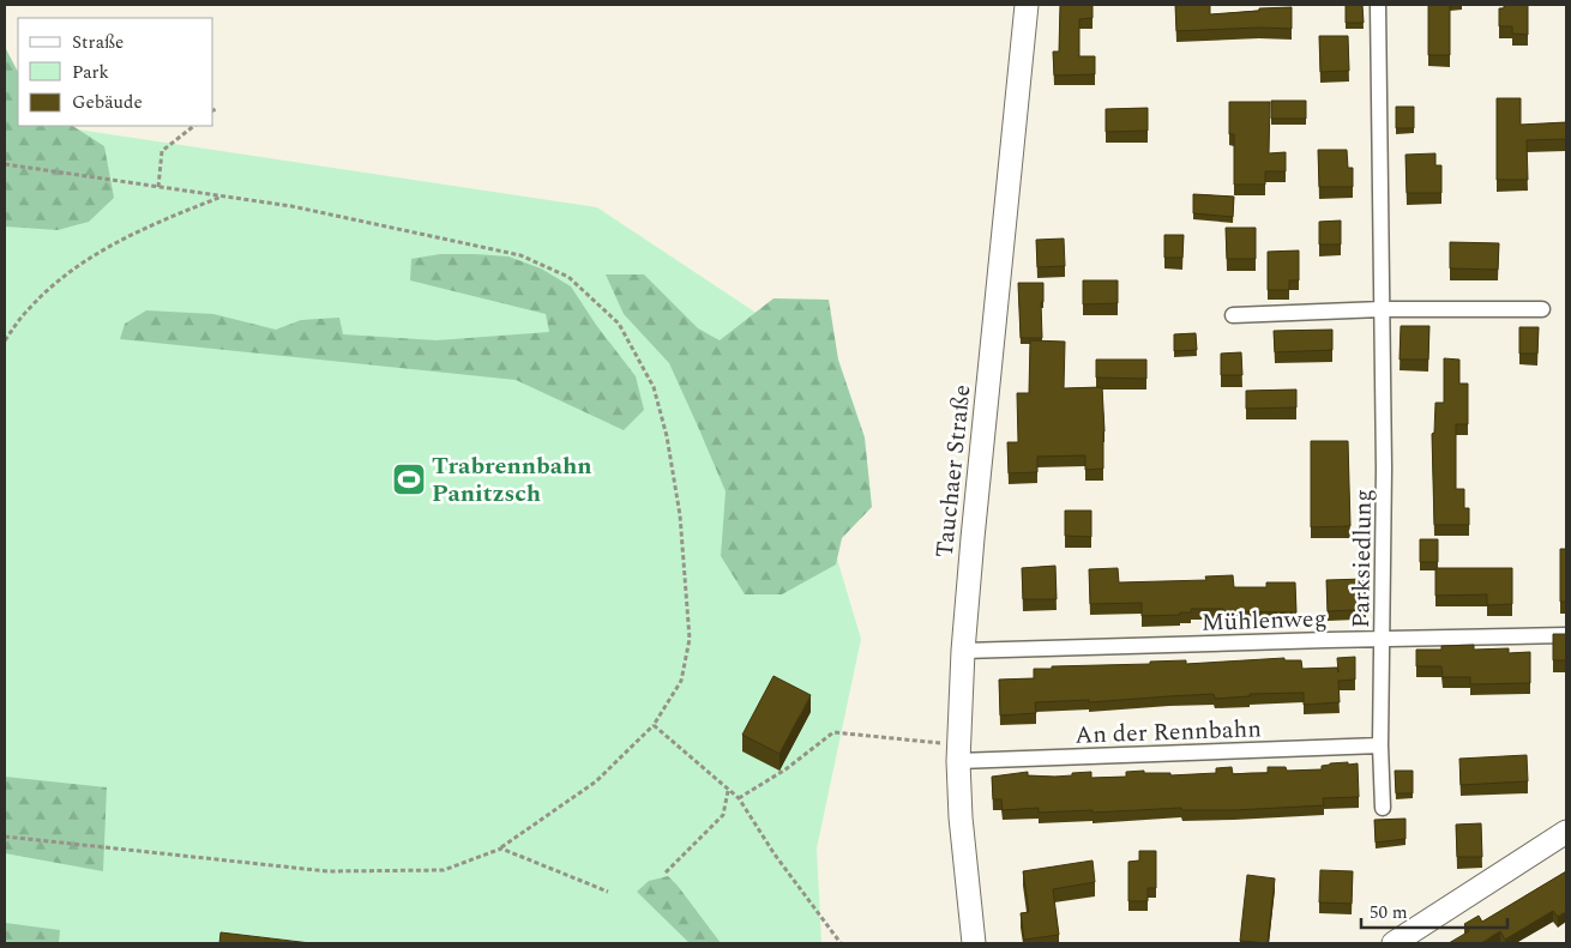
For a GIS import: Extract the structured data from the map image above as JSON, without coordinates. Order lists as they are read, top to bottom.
{
  "streets": {
    "street": [
      "Tauchaer Straße",
      "Parksiedlung",
      "Mühlenweg",
      "An der Rennbahn"
    ]
  },
  "crossings": [
    ["Tauchaer Straße", "Mühlenweg"],
    ["Tauchaer Straße", "An der Rennbahn"],
    ["Parksiedlung", "Mühlenweg"],
    ["Parksiedlung", "An der Rennbahn"]
  ],
  "places": {
    "sports": ["Trabrennbahn Panitzsch"]
  },
  "legend": ["Straße", "Park", "Gebäude"],
  "scale_bar": "50 m"
}
